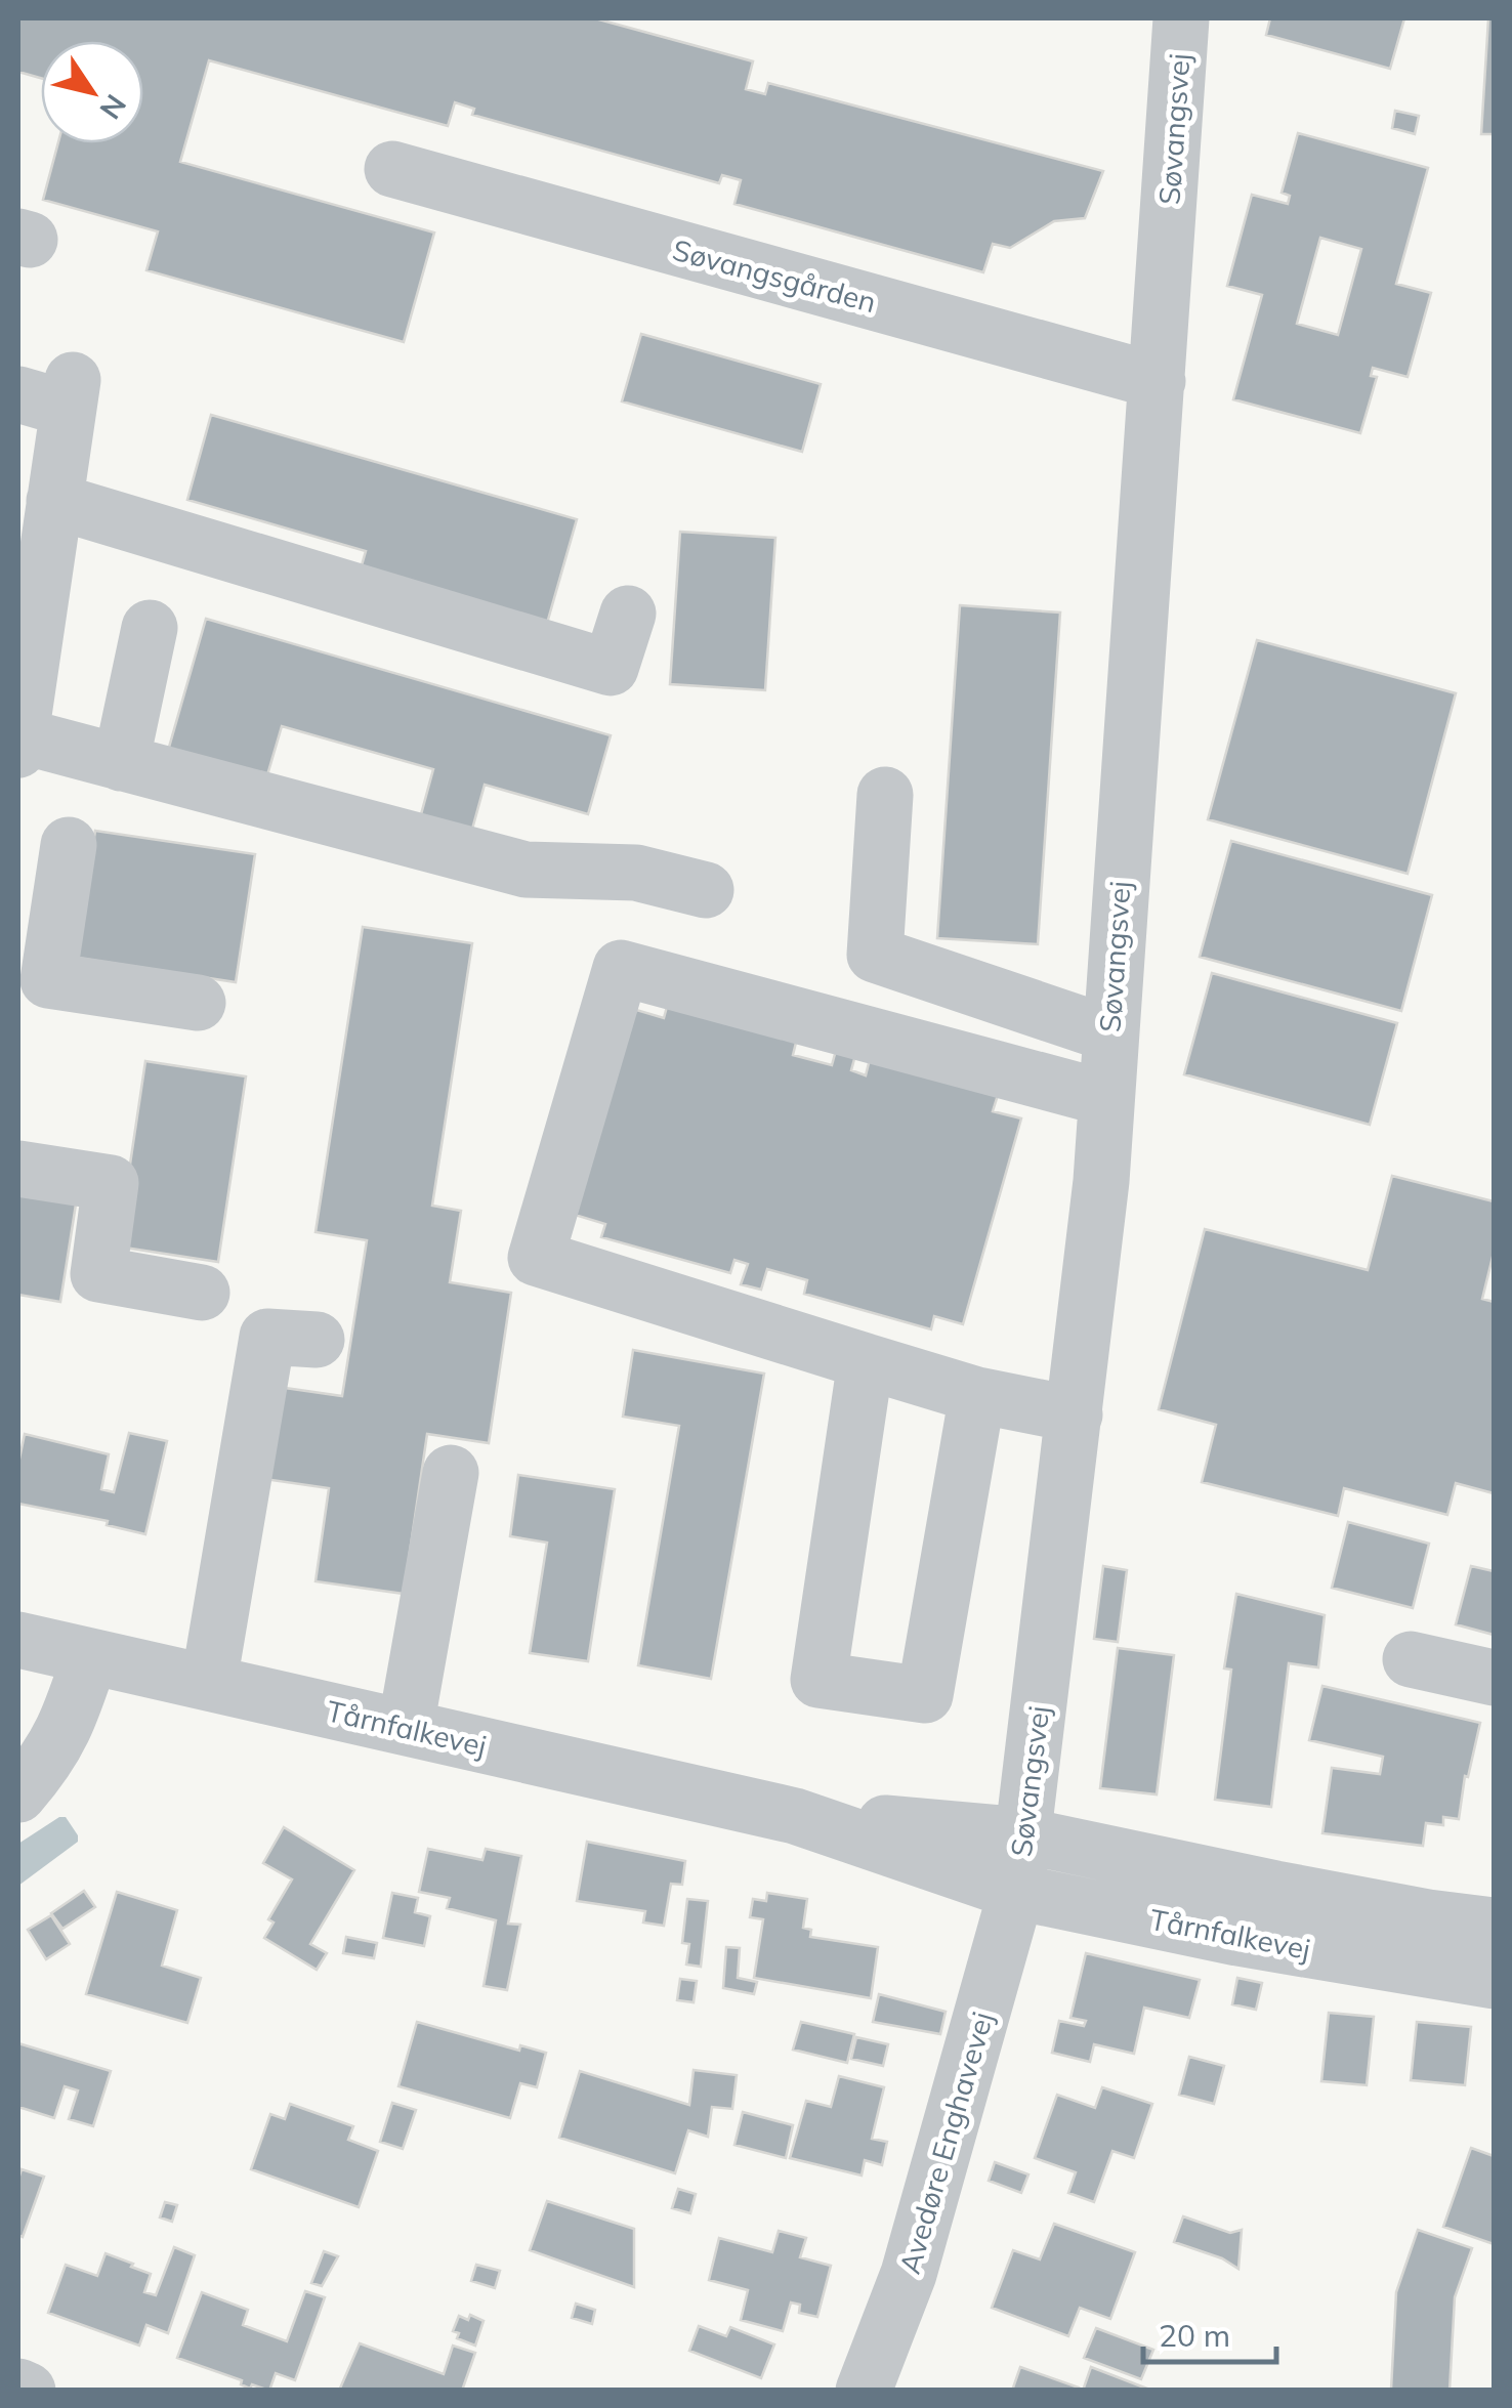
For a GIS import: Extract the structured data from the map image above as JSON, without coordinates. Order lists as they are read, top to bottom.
{
  "streets": {
    "street": [
      "Søvangsvej",
      "Søvangsgården",
      "Tårnfalkevej",
      "Avedøre Enghavevej"
    ]
  },
  "crossings": [
    ["Søvangsvej", "Søvangsgården"],
    ["Søvangsvej", "Tårnfalkevej"],
    ["Søvangsvej", "Avedøre Enghavevej"],
    ["Tårnfalkevej", "Avedøre Enghavevej"]
  ],
  "scale_bar": "20 m",
  "north": "bottom right"
}
